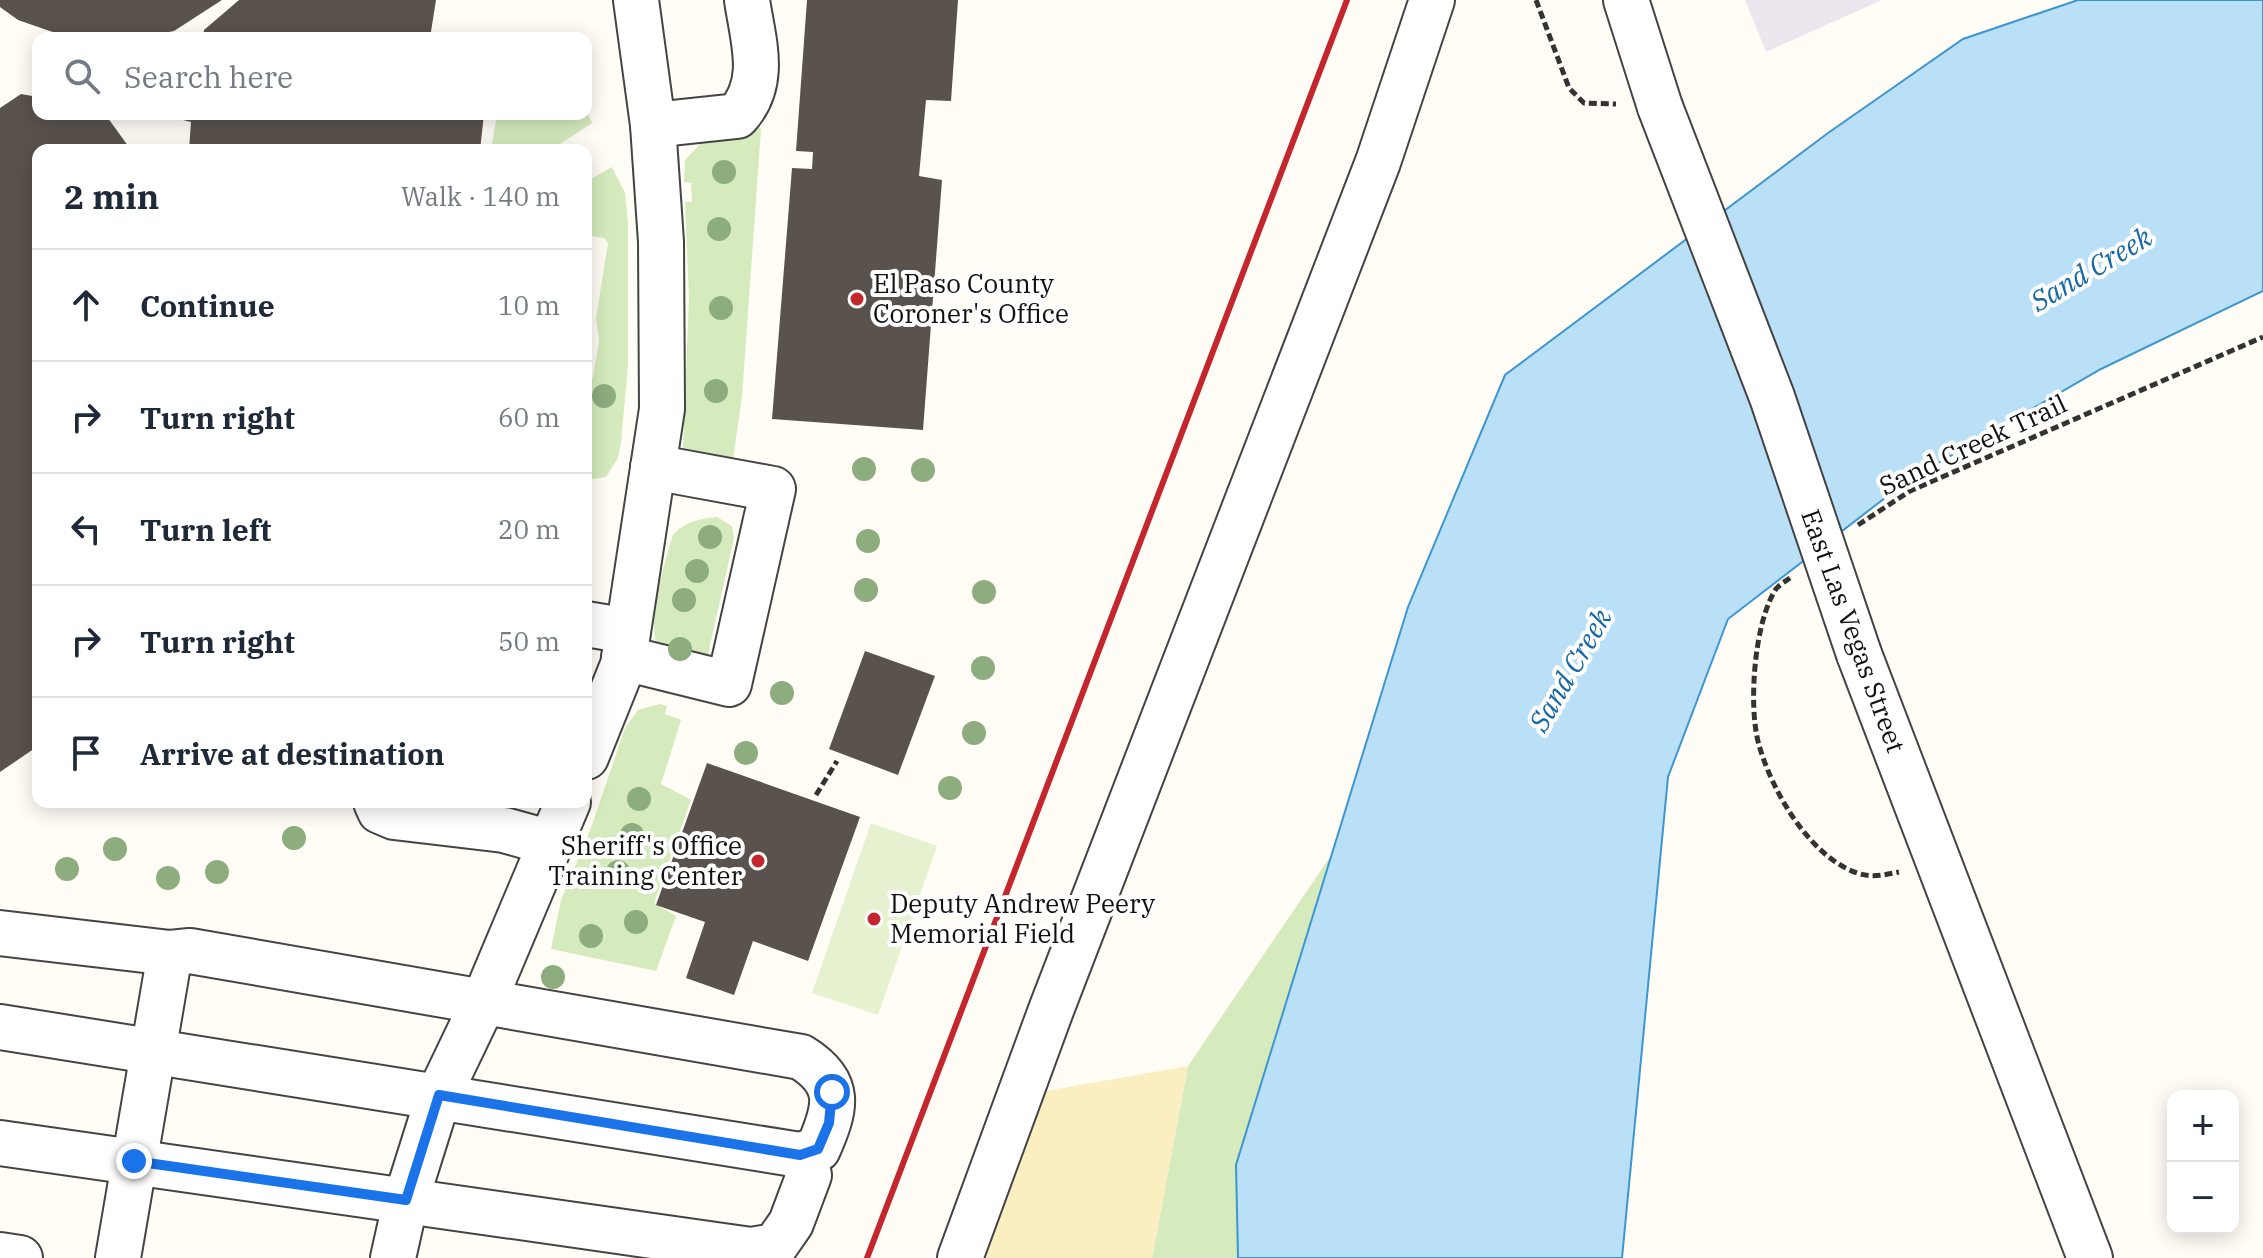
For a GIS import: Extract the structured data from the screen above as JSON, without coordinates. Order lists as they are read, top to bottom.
{
  "streets": {
    "street": ["East Las Vegas Street"],
    "path": ["Sand Creek Trail"]
  },
  "water": ["Sand Creek"],
  "places": ["El Paso County Coroner's Office", "Sheriff's Office Training Center", "Deputy Andrew Peery Memorial Field"],
  "page": {
    "search": "Search here",
    "heading": ["2 min", "Walk · 140 m"],
    "list": [
      ["Continue", "10 m"],
      ["Turn right", "60 m"],
      ["Turn left", "20 m"],
      ["Turn right", "50 m"],
      "Arrive at destination"
    ],
    "map_buttons": ["+", "−"]
  }
}
